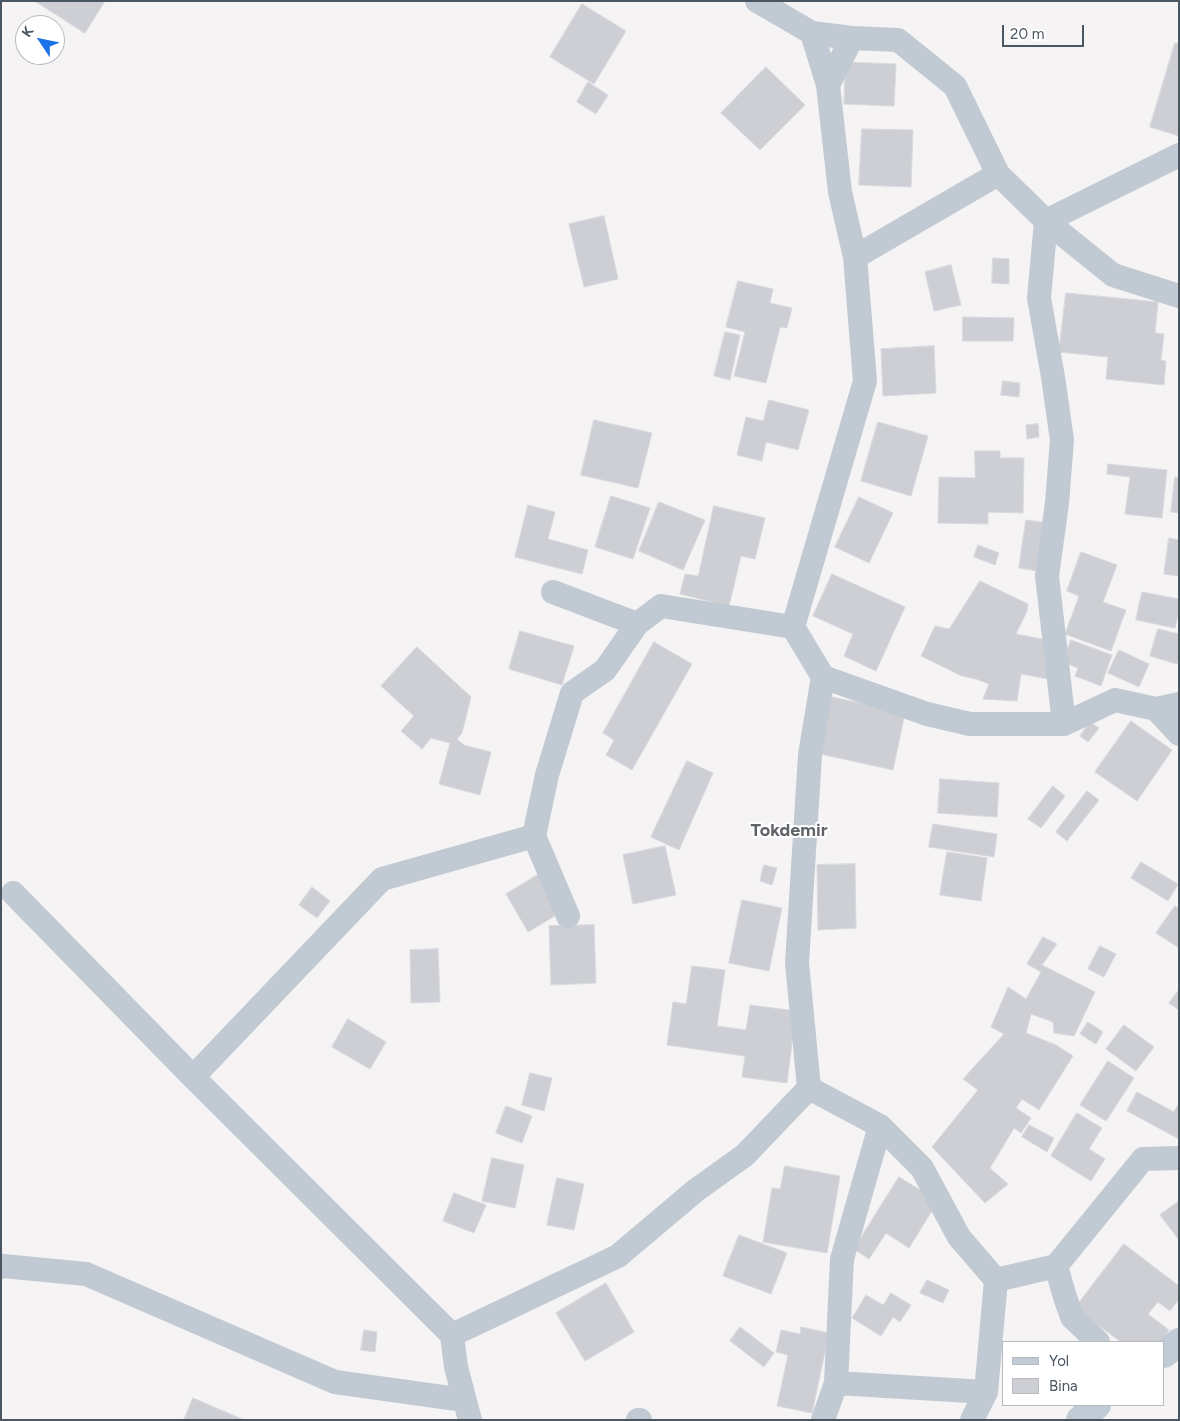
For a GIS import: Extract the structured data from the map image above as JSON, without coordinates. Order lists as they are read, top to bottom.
{
  "districts": ["Tokdemir"],
  "legend": ["Yol", "Bina"],
  "scale_bar": "20 m",
  "north": "top left"
}
